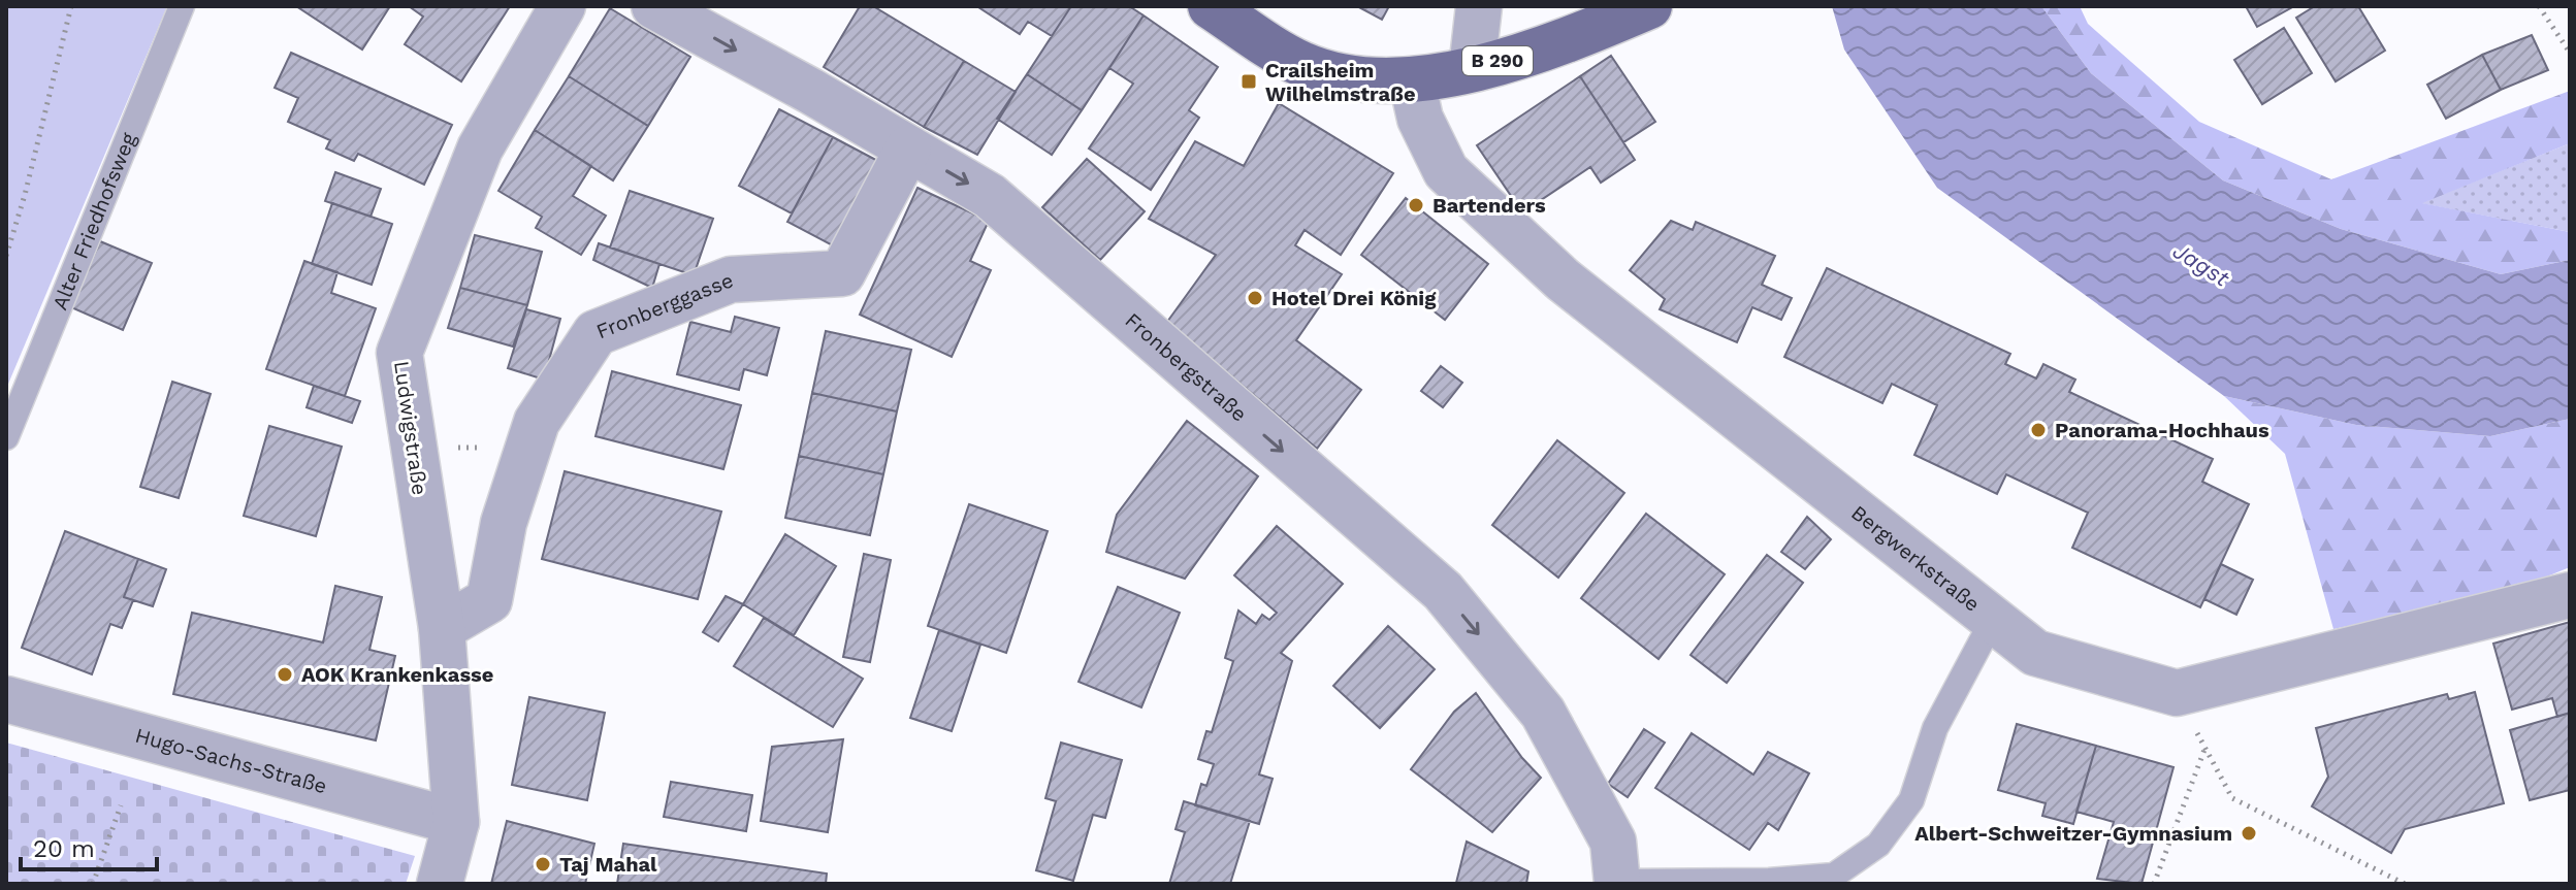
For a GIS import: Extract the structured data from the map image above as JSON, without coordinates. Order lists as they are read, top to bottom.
{
  "streets": {
    "main road": ["B 290"],
    "street": [
      "Fronberggasse",
      "Fronbergstraße",
      "Ludwigstraße",
      "Bergwerkstraße",
      "Hugo-Sachs-Straße"
    ],
    "lane": ["Alter Friedhofsweg"]
  },
  "crossings": [
    ["B 290", "Bergwerkstraße"],
    ["Fronberggasse", "Fronbergstraße"],
    ["Fronberggasse", "Ludwigstraße"],
    ["Ludwigstraße", "Hugo-Sachs-Straße"]
  ],
  "one_way": ["Fronbergstraße"],
  "water": ["Jagst"],
  "places": {
    "transit": ["Crailsheim Wilhelmstraße"],
    "other": [
      "Bartenders",
      "Hotel Drei König",
      "Panorama-Hochhaus",
      "AOK Krankenkasse",
      "Albert-Schweitzer-Gymnasium",
      "Taj Mahal"
    ]
  },
  "scale_bar": "20 m"
}
